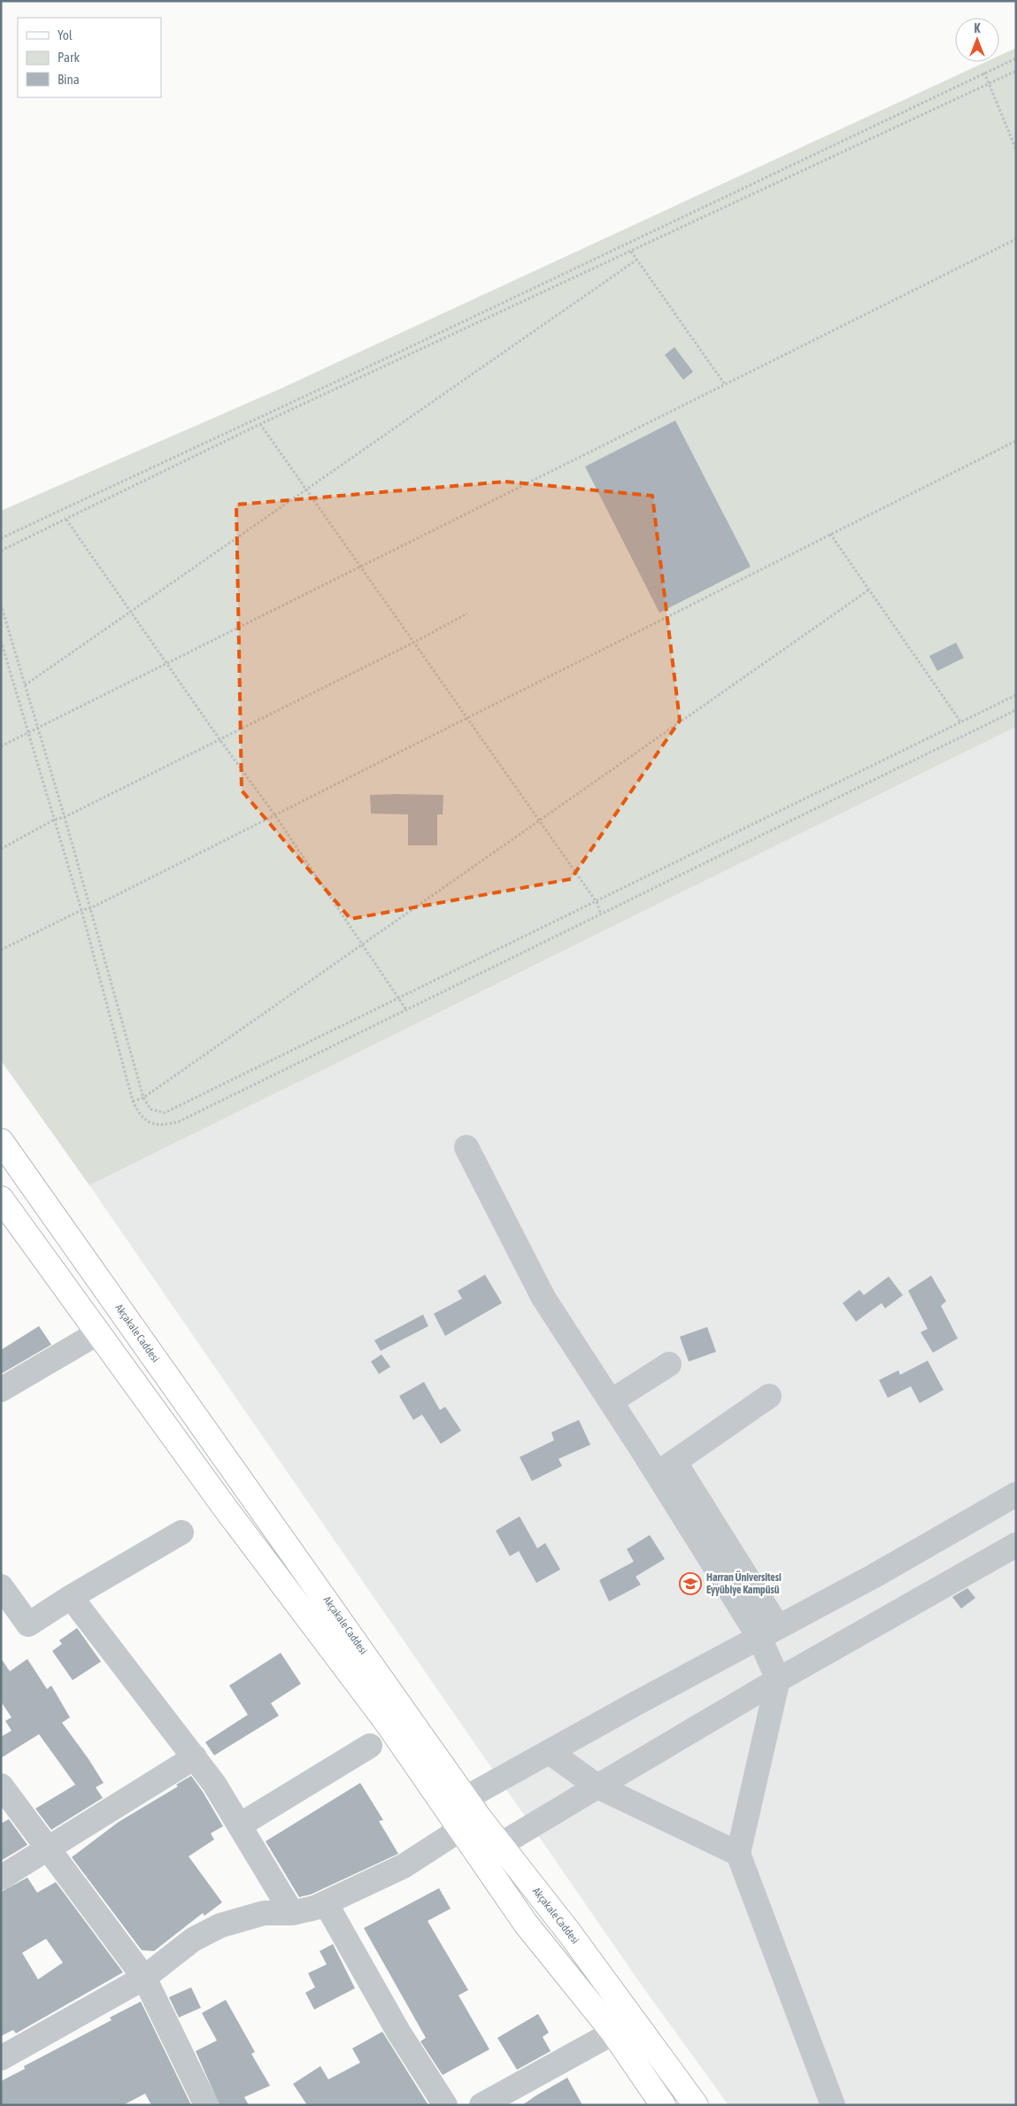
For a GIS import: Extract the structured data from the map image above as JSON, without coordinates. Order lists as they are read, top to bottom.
{
  "streets": {
    "main road": ["Akçakale Caddesi"]
  },
  "places": {
    "school or university": ["Harran Üniversitesi Eyyübiye Kampüsü"]
  },
  "legend": ["Yol", "Park", "Bina"],
  "north": "top"
}
